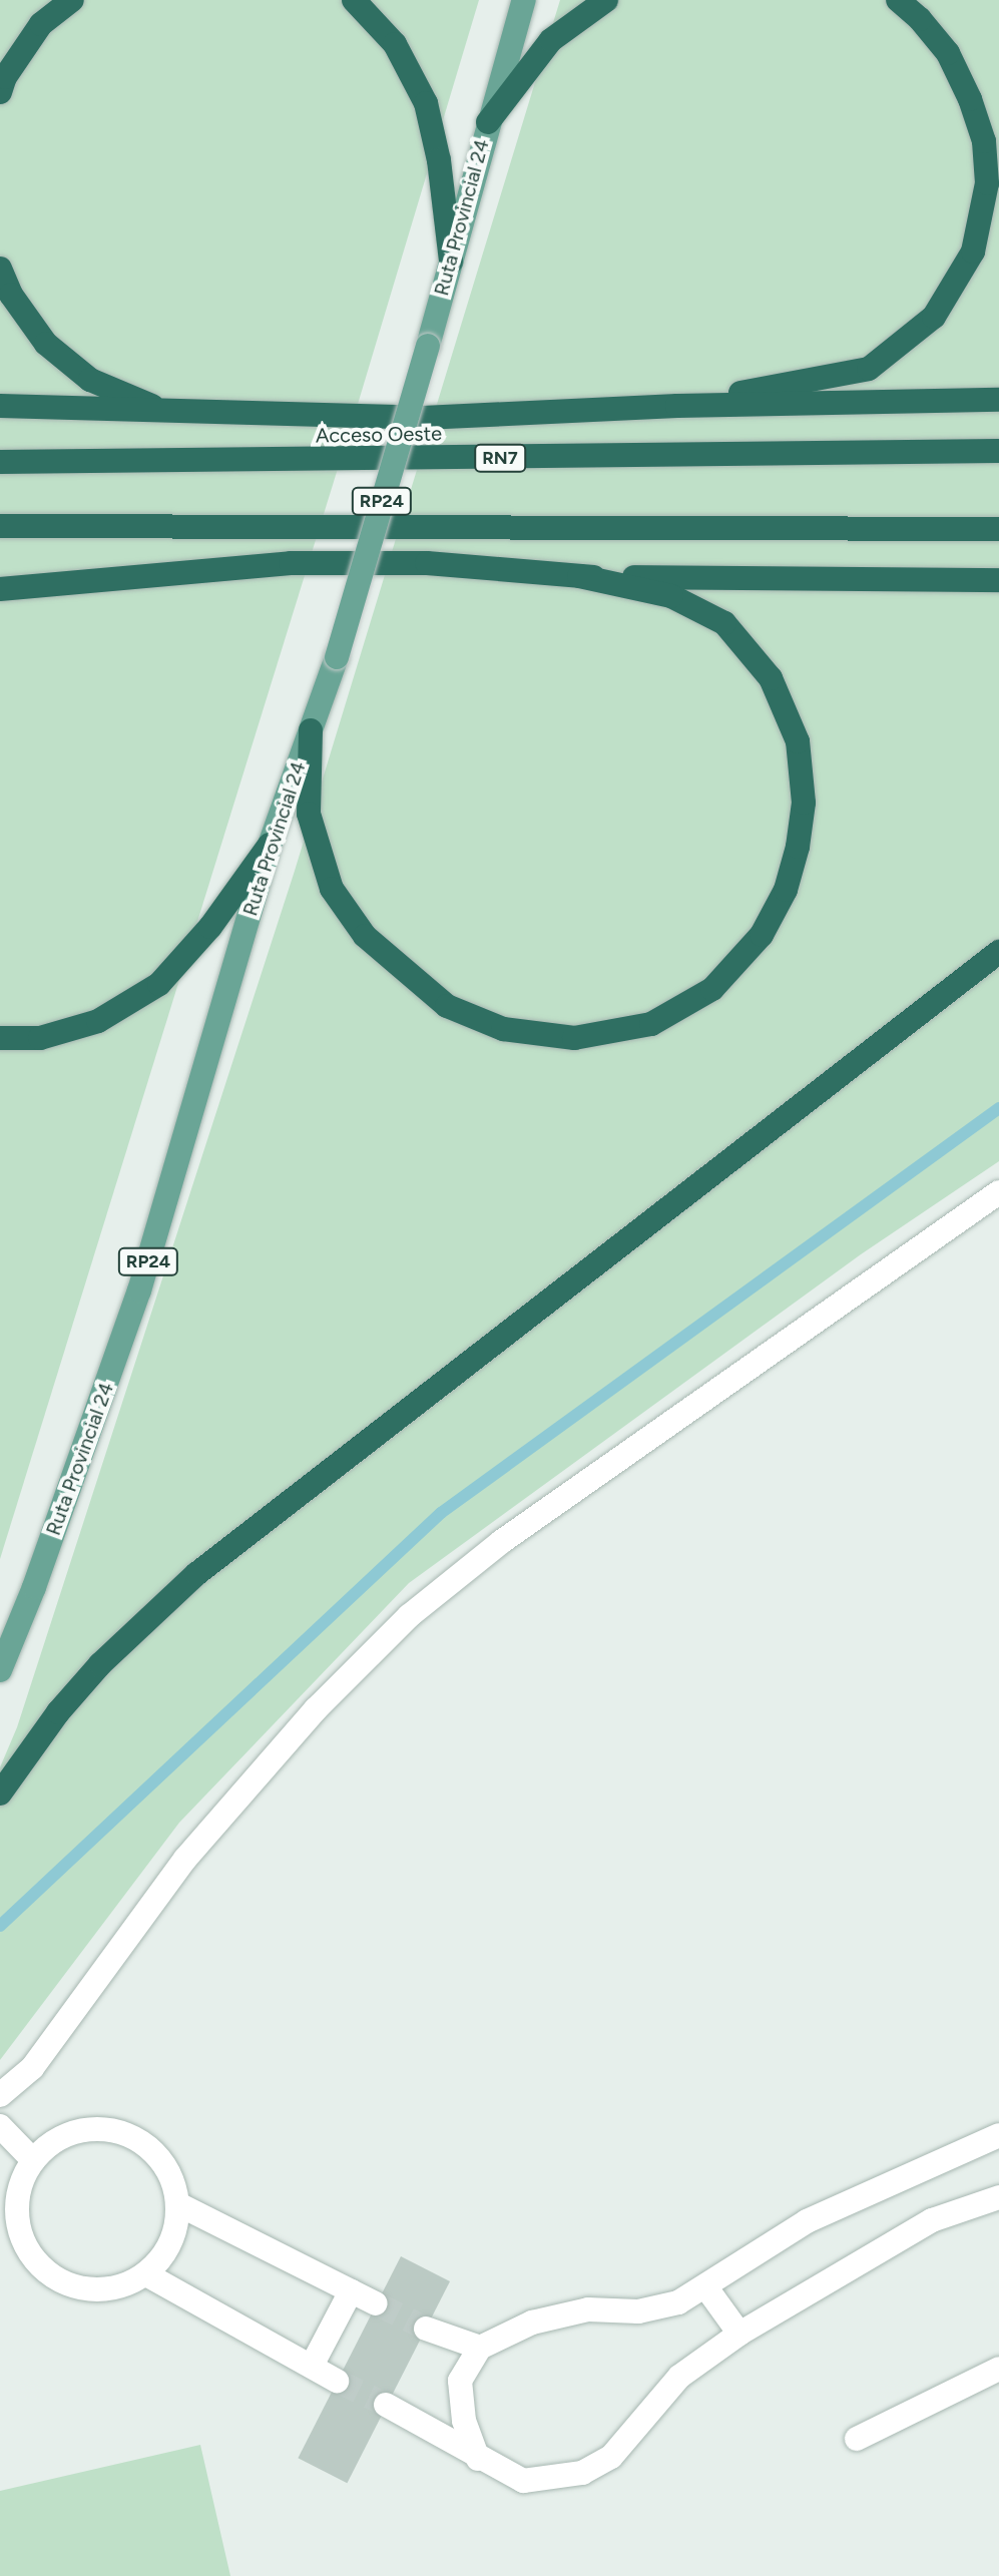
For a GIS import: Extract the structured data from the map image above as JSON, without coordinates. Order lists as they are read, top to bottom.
{
  "streets": {
    "highway": ["Acceso Oeste", "RN7"],
    "main road": ["Ruta Provincial 24", "RP24"]
  }
}
